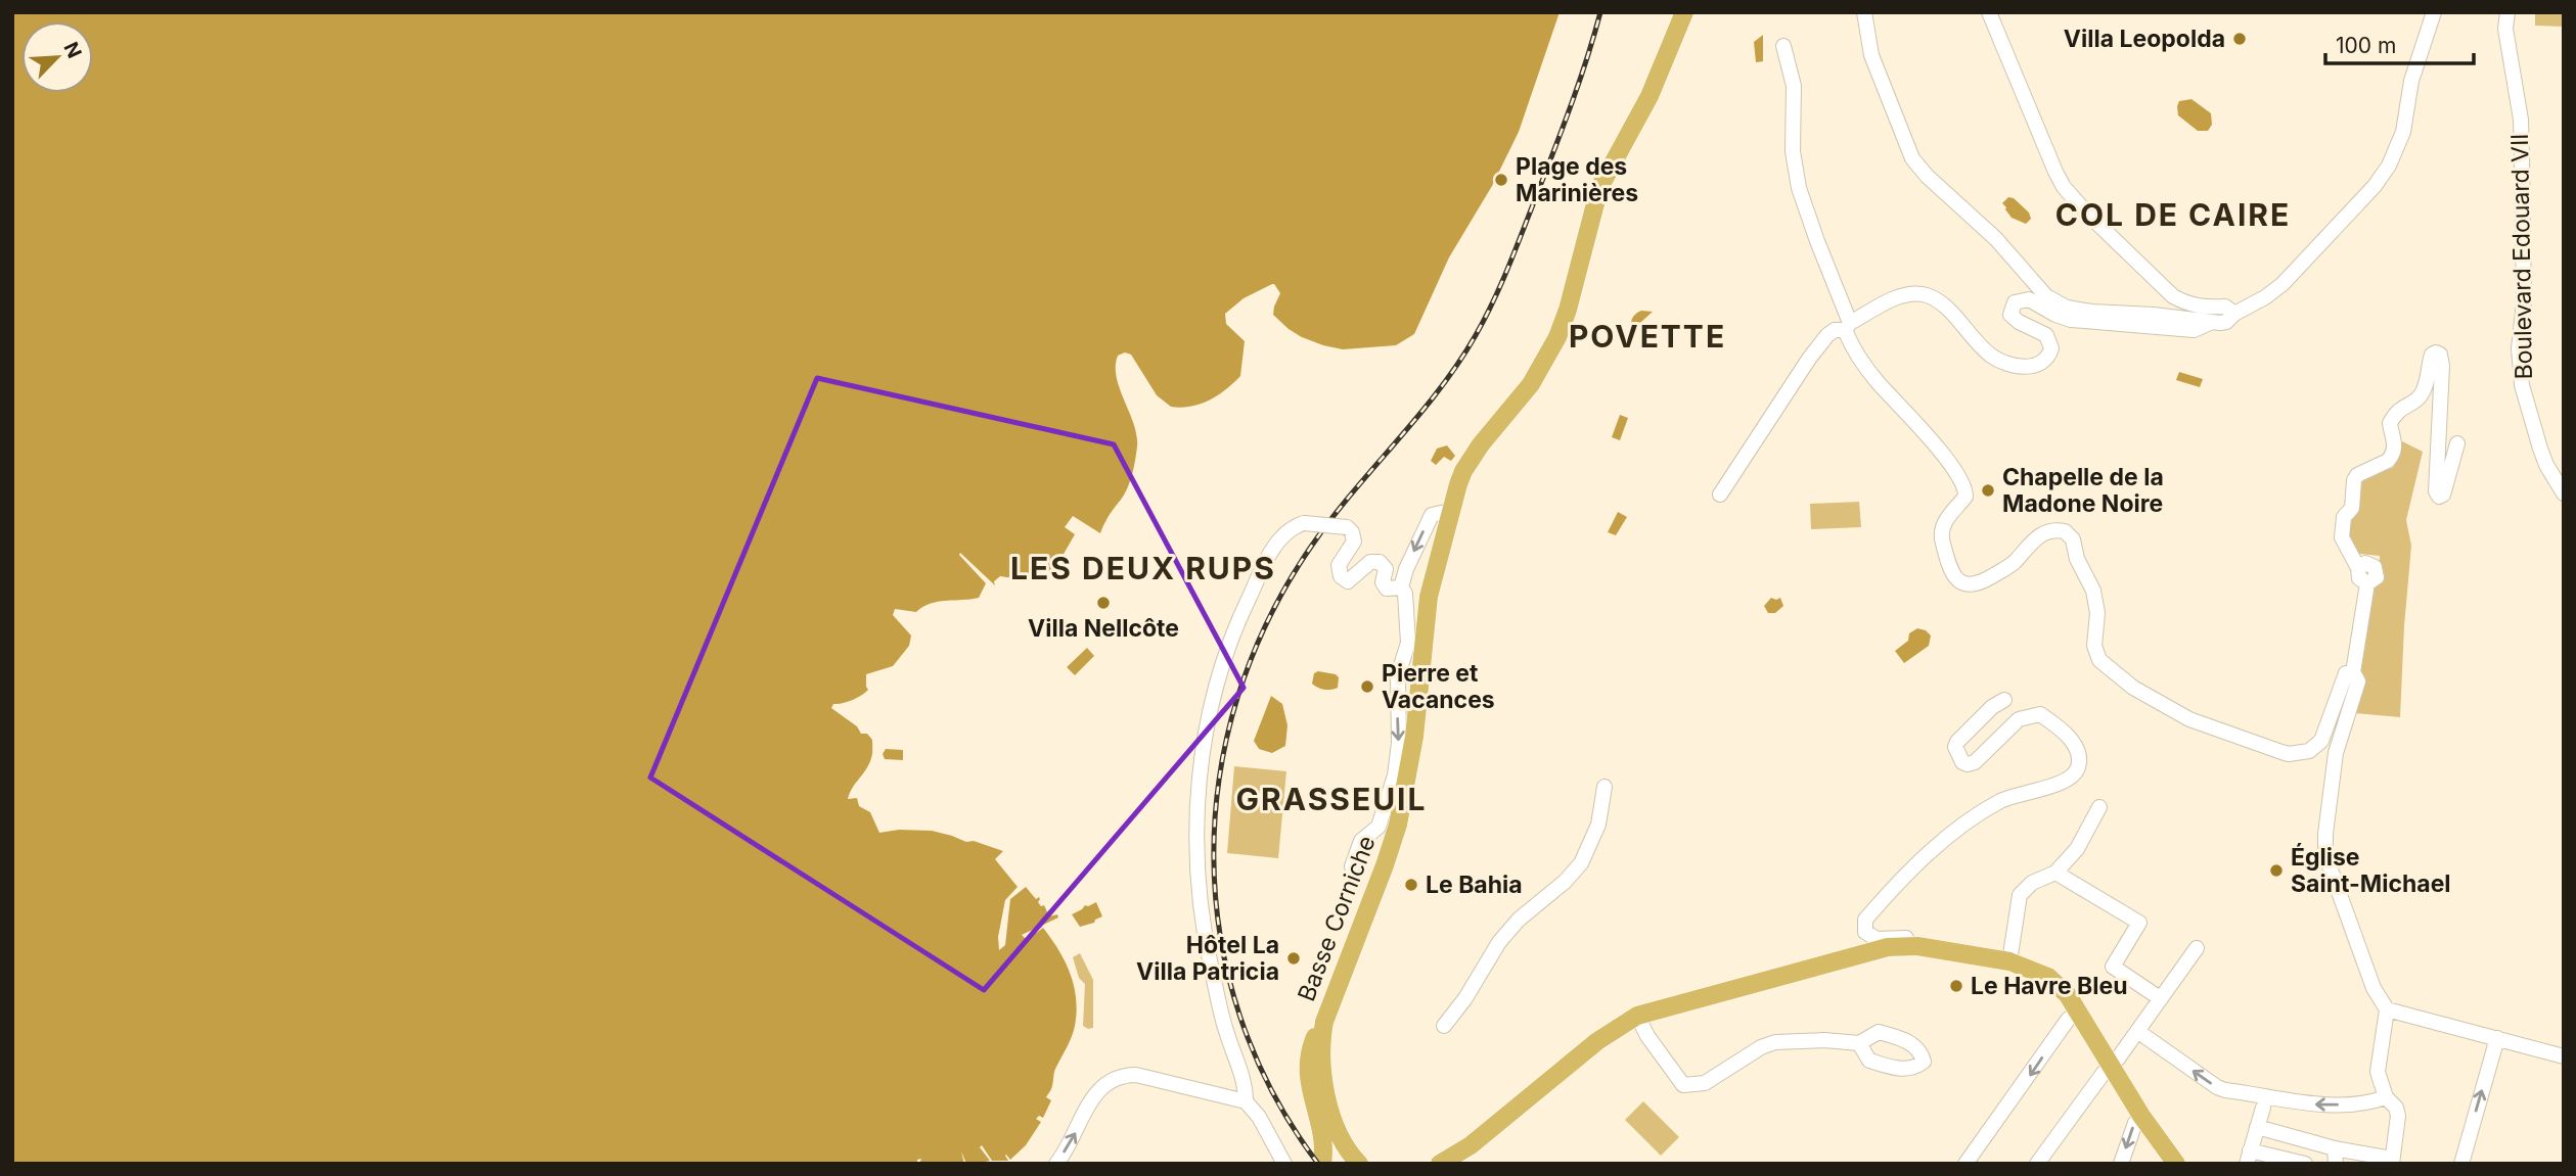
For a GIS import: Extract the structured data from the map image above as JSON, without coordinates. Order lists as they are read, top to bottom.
{
  "streets": {
    "main road": ["Basse Corniche"],
    "street": ["Boulevard Edouard VII"]
  },
  "districts": [
    "COL DE CAIRE",
    "POVETTE",
    "LES DEUX RUPS",
    "GRASSEUIL"
  ],
  "places": [
    "Villa Leopolda",
    "Plage des Marinières",
    "Chapelle de la Madone Noire",
    "Villa Nellcôte",
    "Pierre et Vacances",
    "Église Saint-Michael",
    "Le Bahia",
    "Hôtel La Villa Patricia",
    "Le Havre Bleu"
  ],
  "scale_bar": "100 m",
  "north": "top right"
}
